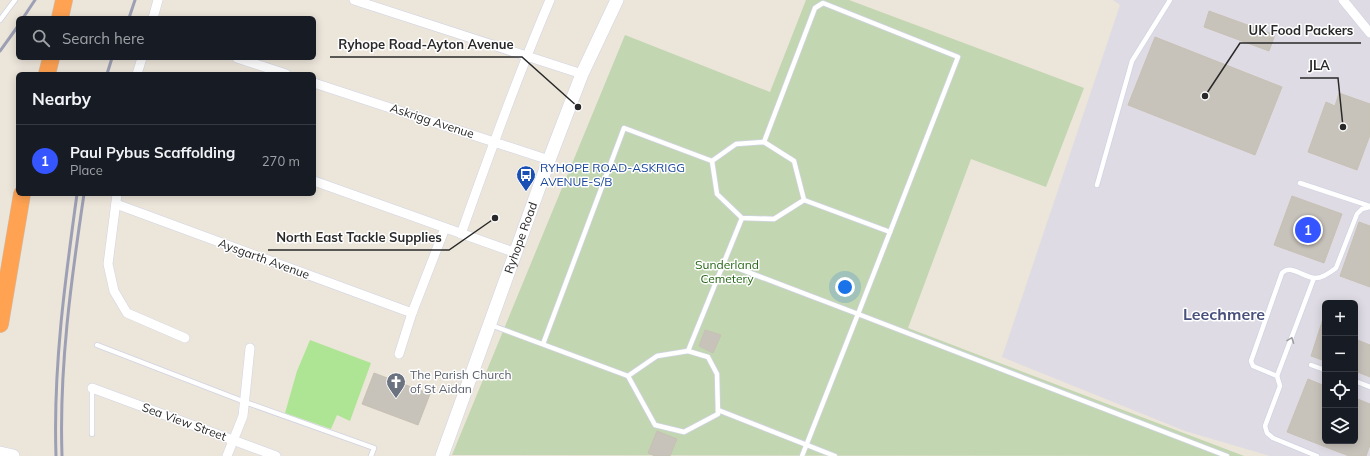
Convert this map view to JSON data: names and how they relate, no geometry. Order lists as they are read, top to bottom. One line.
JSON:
{"streets":{"main road":["Ryhope Road"],"street":["Askrigg Avenue","Aysgarth Avenue","Sea View Street"]},"crossings":[["Askrigg Avenue","Ryhope Road"]],"districts":["Leechmere"],"parks":["Sunderland Cemetery"],"places":{"other":["UK Food Packers","Ryhope Road-Ayton Avenue","JLA","North East Tackle Supplies"],"bus stop":["RYHOPE ROAD-ASKRIGG AVENUE-S/B"],"church":["The Parish Church of St Aidan"]},"page":{"search":"Search here","heading":"Nearby","list":[{"mark":"1","name":"Paul Pybus Scaffolding","note":"Place","value":"270 m"}],"pins":"1","map_buttons":["+","−"]}}
